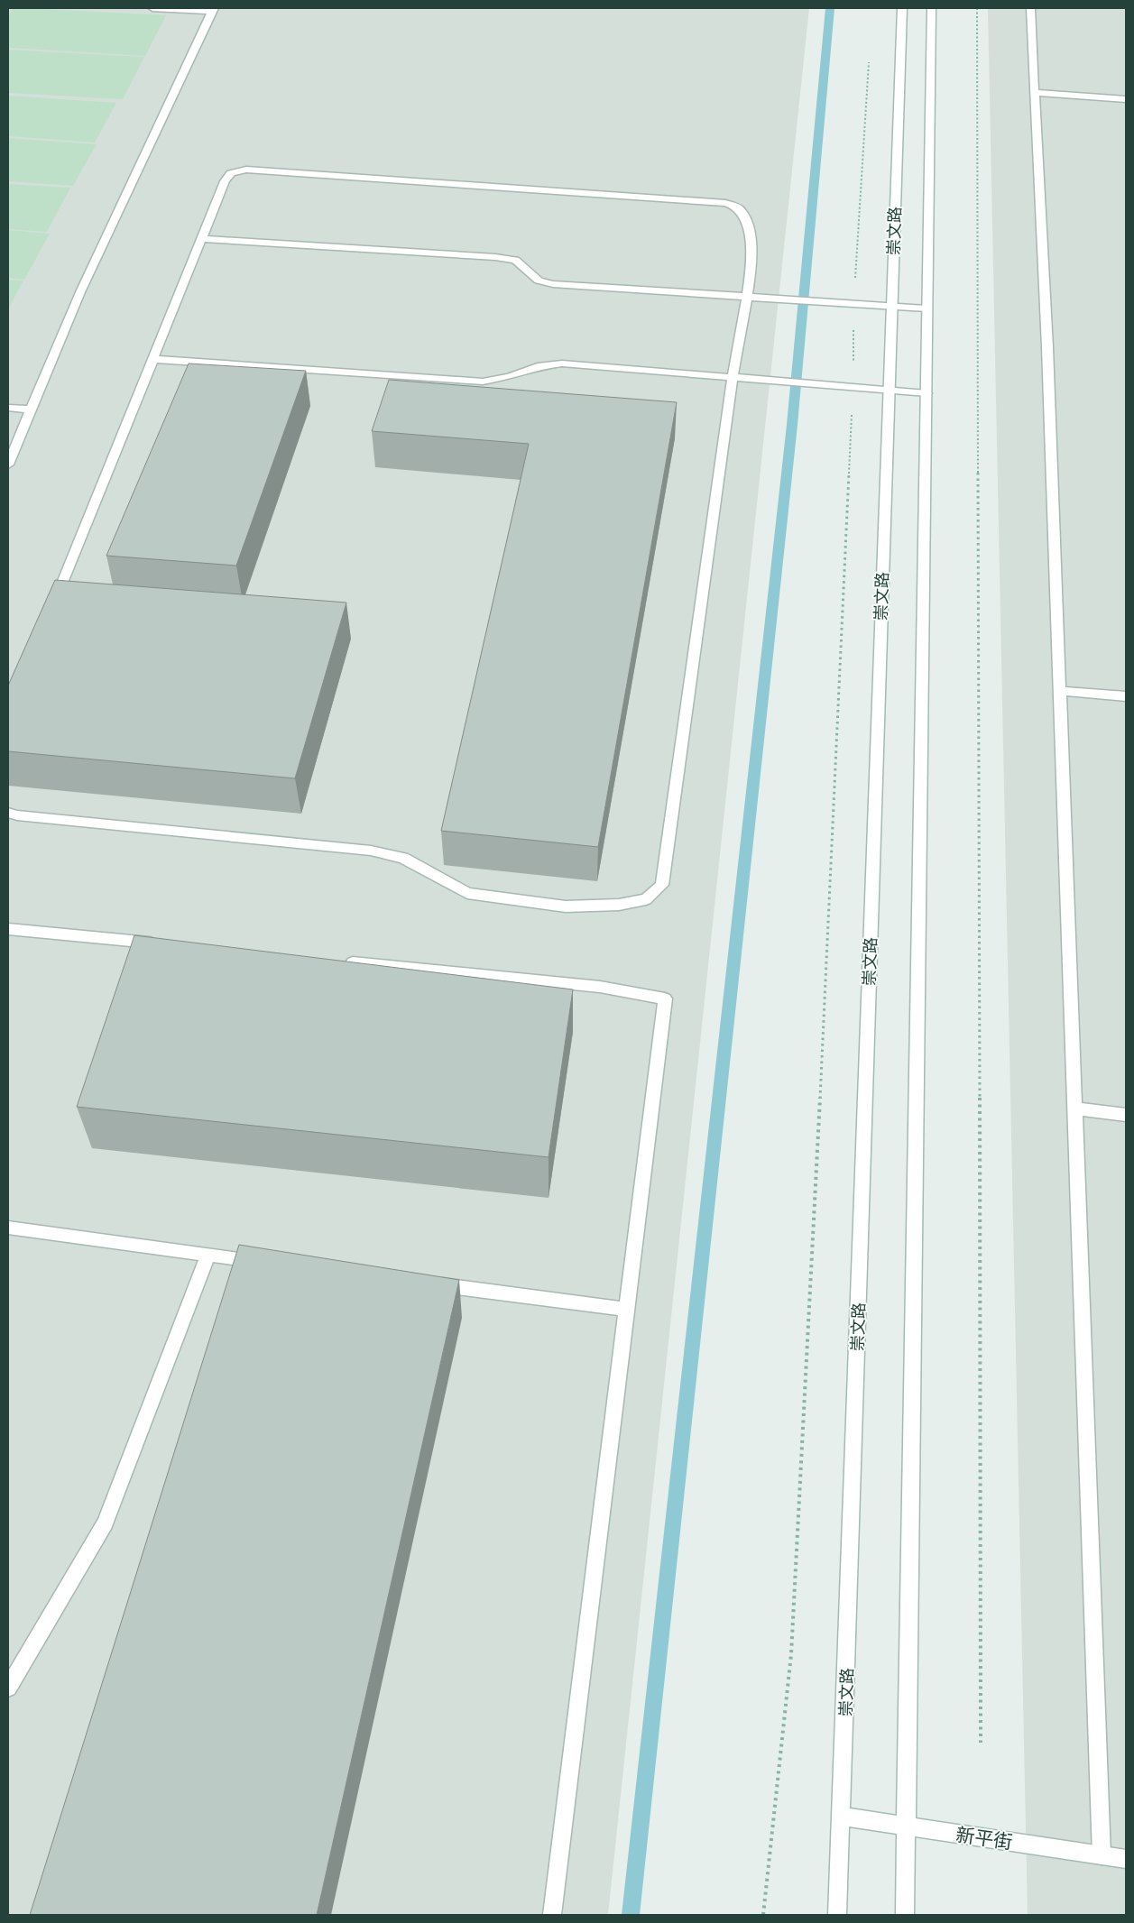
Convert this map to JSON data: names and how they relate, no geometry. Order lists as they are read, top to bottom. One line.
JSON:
{"streets":{"street":["崇文路","新平街"]},"crossings":[["崇文路","新平街"]]}
